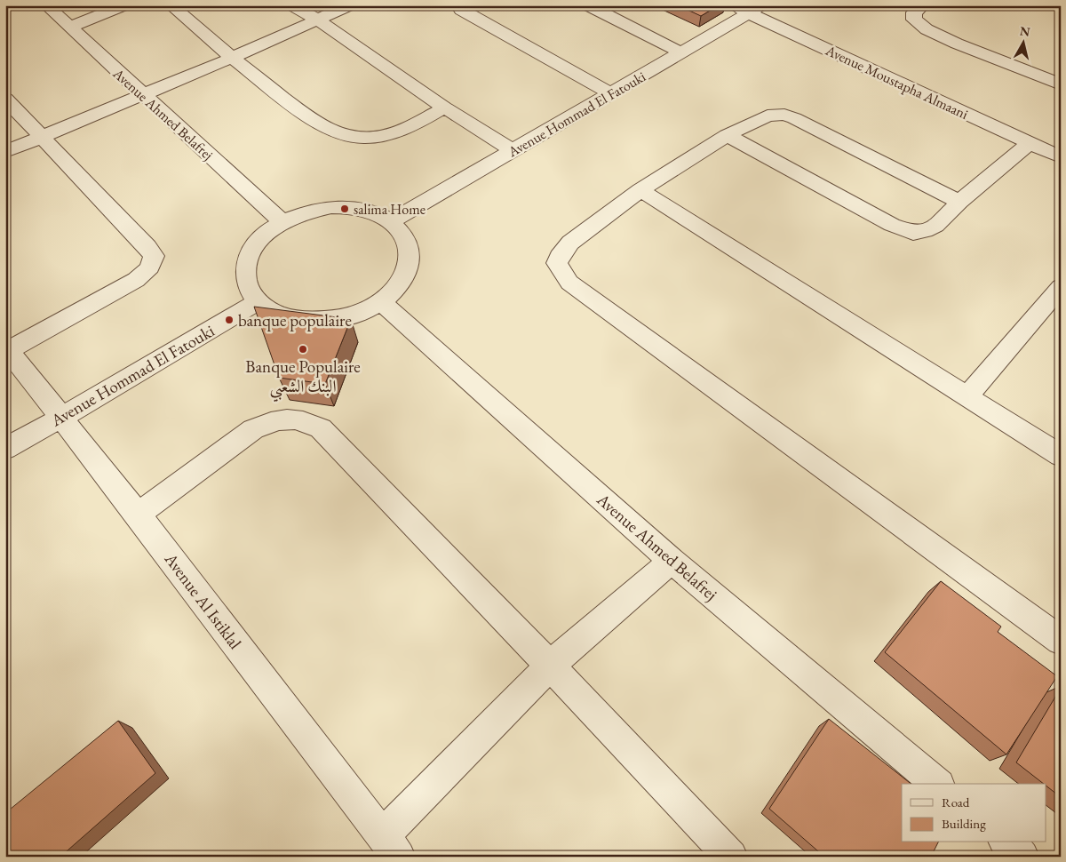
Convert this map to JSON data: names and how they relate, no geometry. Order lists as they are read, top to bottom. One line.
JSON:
{"streets":{"street":["Avenue Moustapha Almaani","Avenue Ahmed Belafrej","Avenue Hommad El Fatouki","Avenue Al Istiklal"]},"crossings":[["Avenue Moustapha Almaani","Avenue Hommad El Fatouki"],["Avenue Ahmed Belafrej","Avenue Hommad El Fatouki"],["Avenue Hommad El Fatouki","Avenue Al Istiklal"]],"places":["salima Home","banque populaire","Banque Populaire البنك الشعبي"],"legend":["Road","Building"],"north":"top"}
